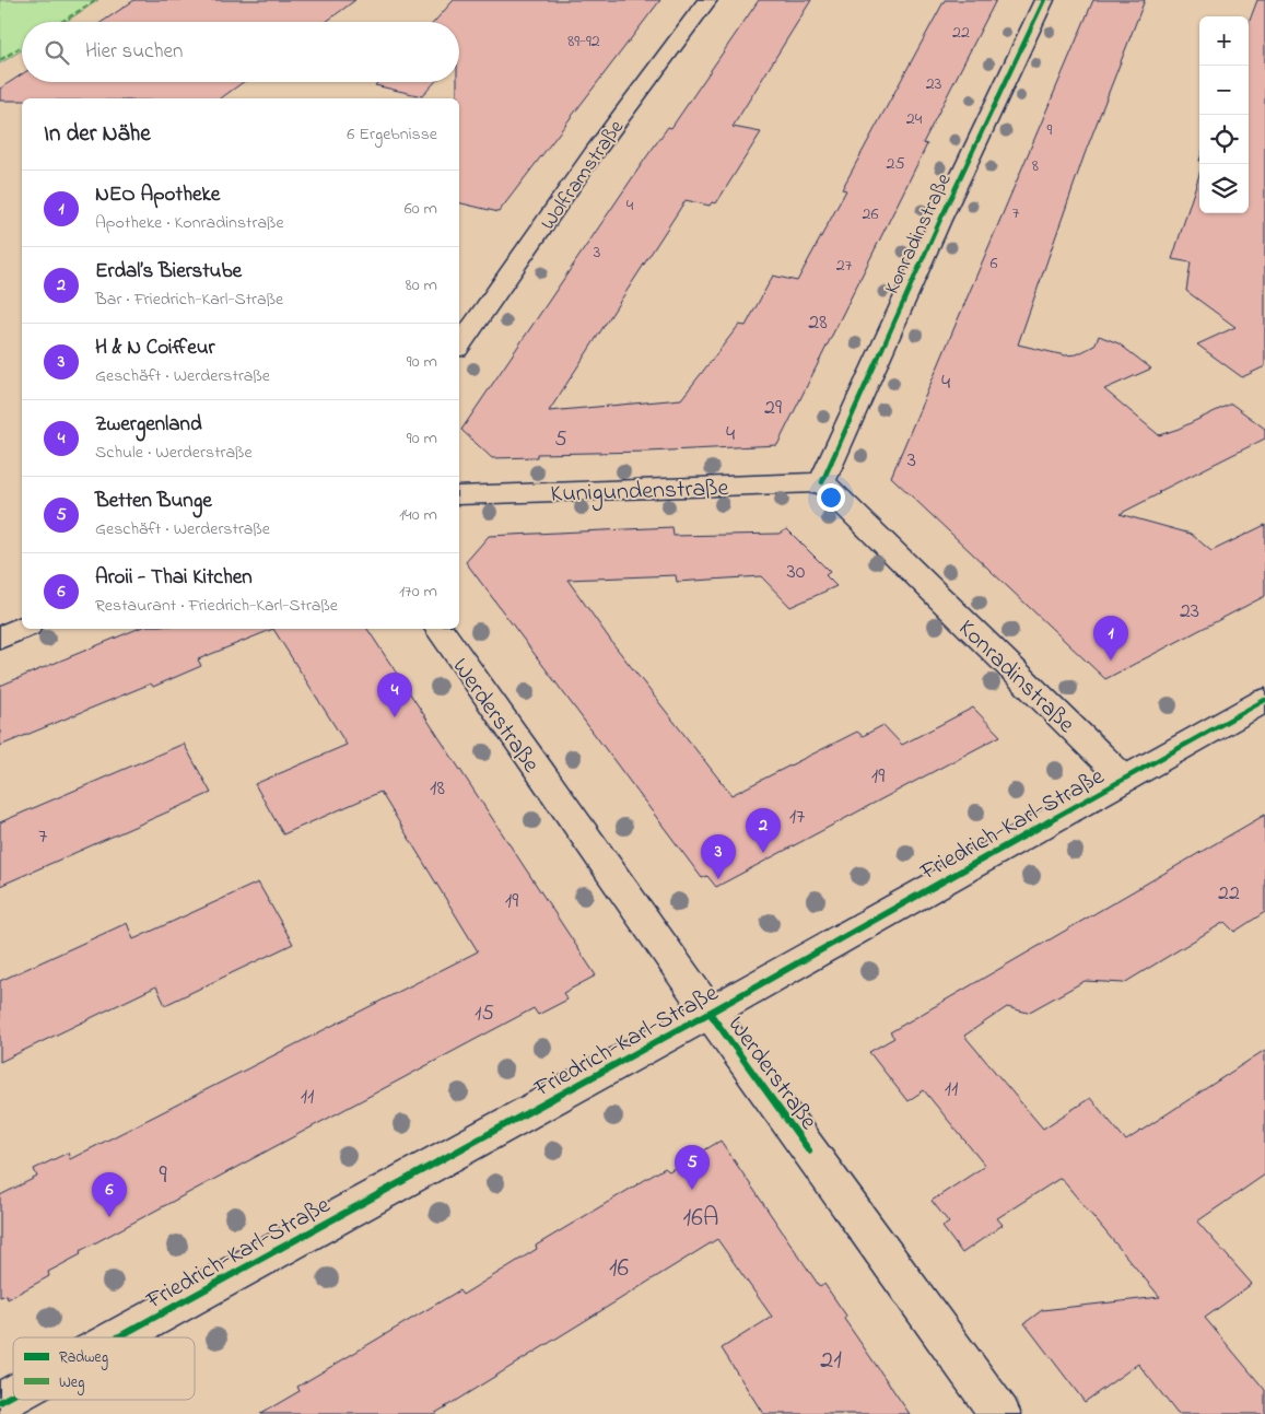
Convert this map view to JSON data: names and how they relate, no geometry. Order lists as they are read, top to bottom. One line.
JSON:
{"streets":{"street":["Wolframstraße","Konradinstraße","Kunigundenstraße","Werderstraße","Friedrich-Karl-Straße"]},"crossings":[["Konradinstraße","Kunigundenstraße"],["Konradinstraße","Friedrich-Karl-Straße"],["Werderstraße","Friedrich-Karl-Straße"]],"house_numbers":["22","89-92","23","24","9","25","8","4","7","26","3","6","27","28","4","29","4","5","3","30","23","19","18","17","7","22","19","15","11","11","9","16A","16","21"],"legend":["Radweg","Weg"],"page":{"map_buttons":["+","−"],"search":"Hier suchen","heading":["In der Nähe","6 Ergebnisse"],"list":[{"mark":"1","name":"NEO Apotheke","note":"Apotheke · Konradinstraße","value":"60 m"},{"mark":"2","name":"Erdal’s Bierstube","note":"Bar · Friedrich-Karl-Straße","value":"80 m"},{"mark":"3","name":"H & N Coiffeur","note":"Geschäft · Werderstraße","value":"90 m"},{"mark":"4","name":"Zwergenland","note":"Schule · Werderstraße","value":"90 m"},{"mark":"5","name":"Betten Bunge","note":"Geschäft · Werderstraße","value":"140 m"},{"mark":"6","name":"Aroii - Thai Kitchen","note":"Restaurant · Friedrich-Karl-Straße","value":"170 m"}],"pins":["1","4","2","3","5","6"]}}
